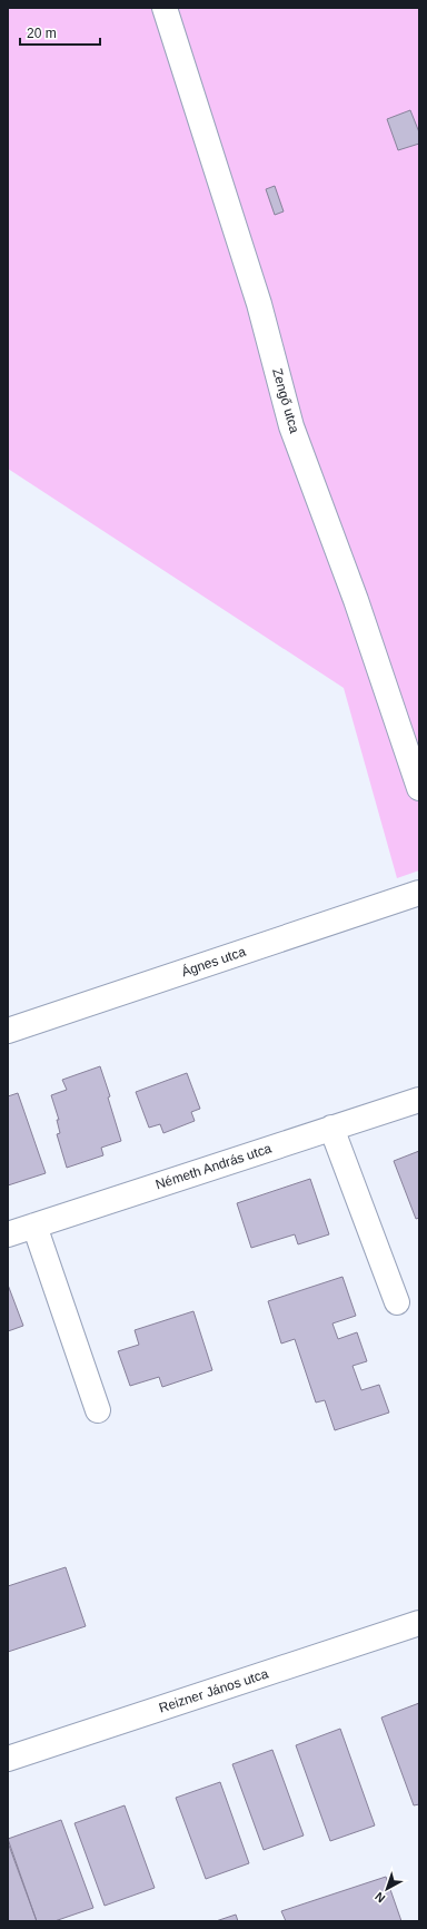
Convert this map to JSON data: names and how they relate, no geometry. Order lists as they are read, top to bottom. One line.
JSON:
{"streets":{"street":["Zengő utca","Ágnes utca","Németh András utca","Reizner János utca"]},"scale_bar":"20 m","north":"bottom left"}
